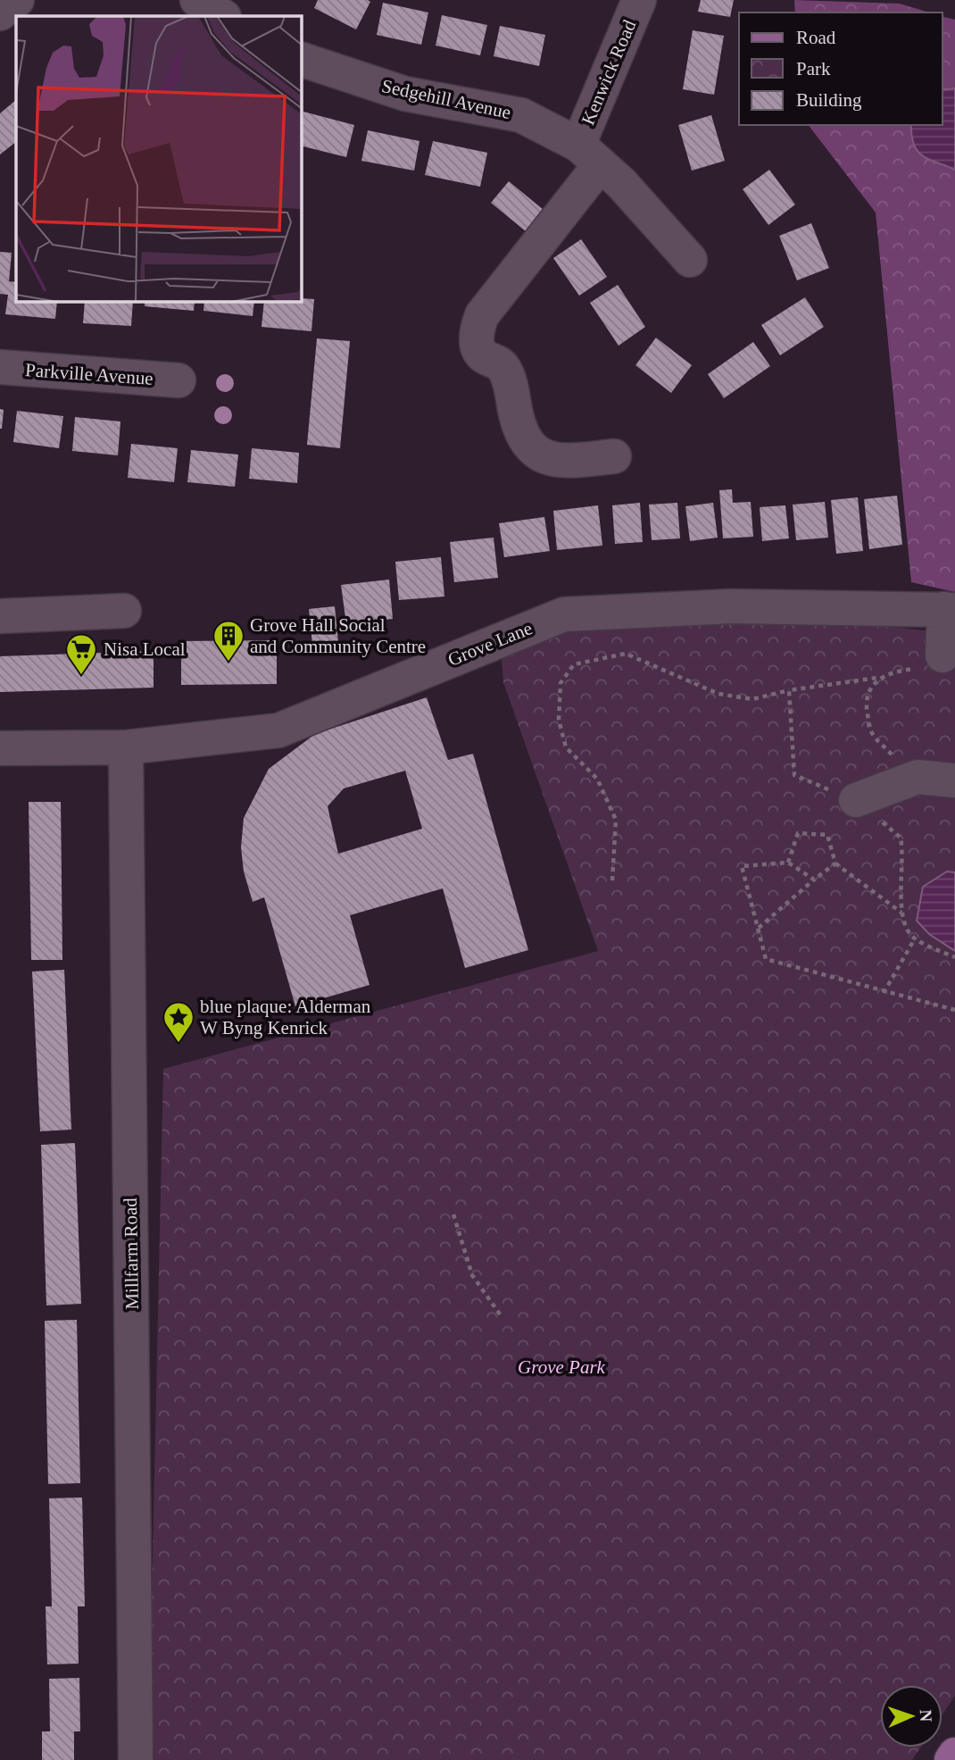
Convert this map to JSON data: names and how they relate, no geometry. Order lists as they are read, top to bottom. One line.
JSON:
{"streets":{"street":["Kenwick Road","Sedgehill Avenue","Parkville Avenue","Grove Lane","Millfarm Road"]},"crossings":[["Kenwick Road","Sedgehill Avenue"],["Grove Lane","Millfarm Road"]],"parks":["Grove Park"],"places":{"building":["Grove Hall Social and Community Centre"],"supermarket":["Nisa Local"],"place":["blue plaque: Alderman W Byng Kenrick"]},"legend":["Road","Park","Building"],"north":"right"}
